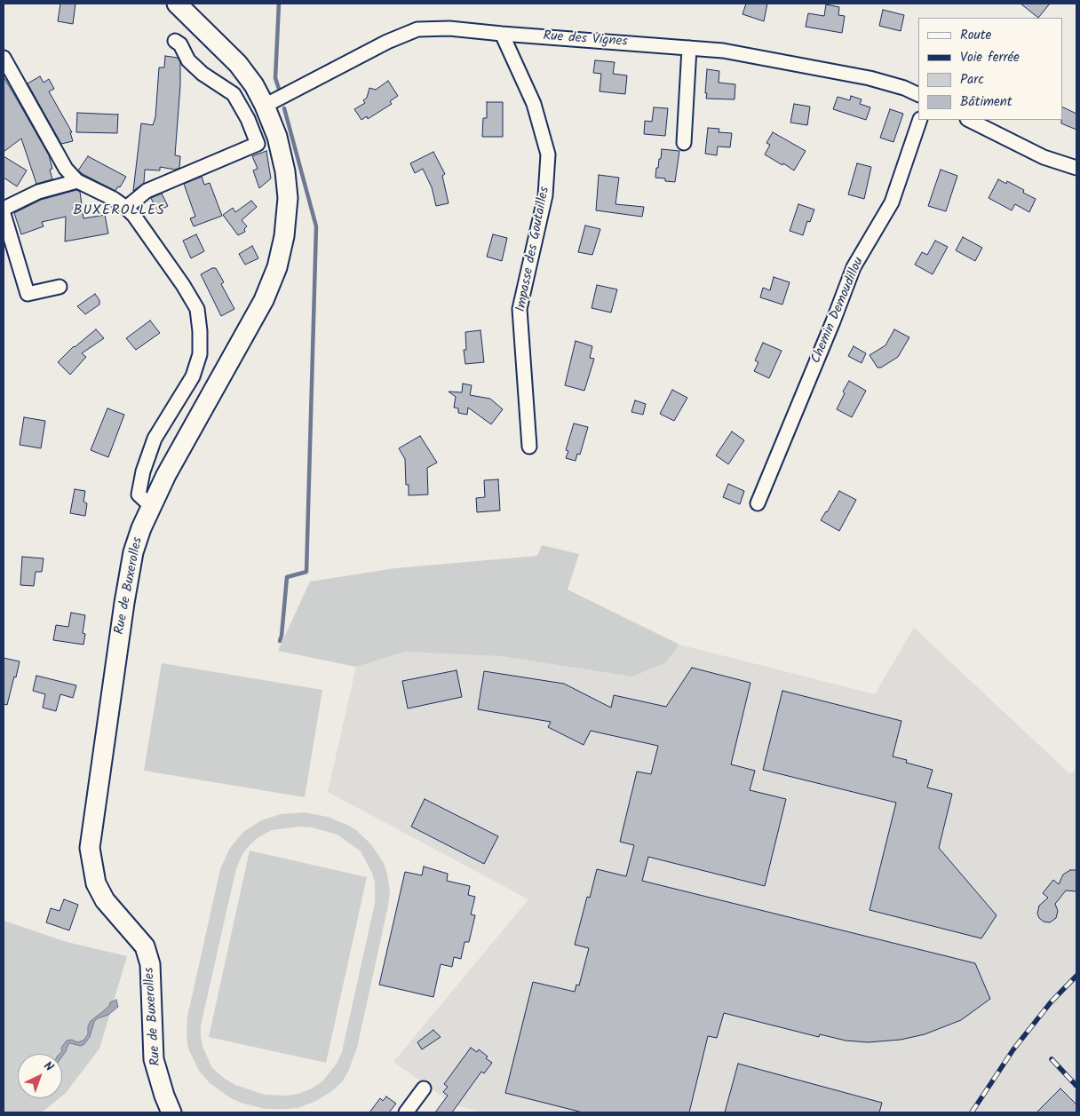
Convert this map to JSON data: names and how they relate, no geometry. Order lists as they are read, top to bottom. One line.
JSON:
{"streets":{"street":["Rue des Vignes","Impasse des Goutailles","Chemin Demoudillou","Rue de Buxerolles"]},"crossings":[["Rue des Vignes","Impasse des Goutailles"],["Rue des Vignes","Rue de Buxerolles"]],"districts":["BUXEROLLES"],"legend":["Route","Voie ferrée","Parc","Bâtiment"],"north":"top right"}
